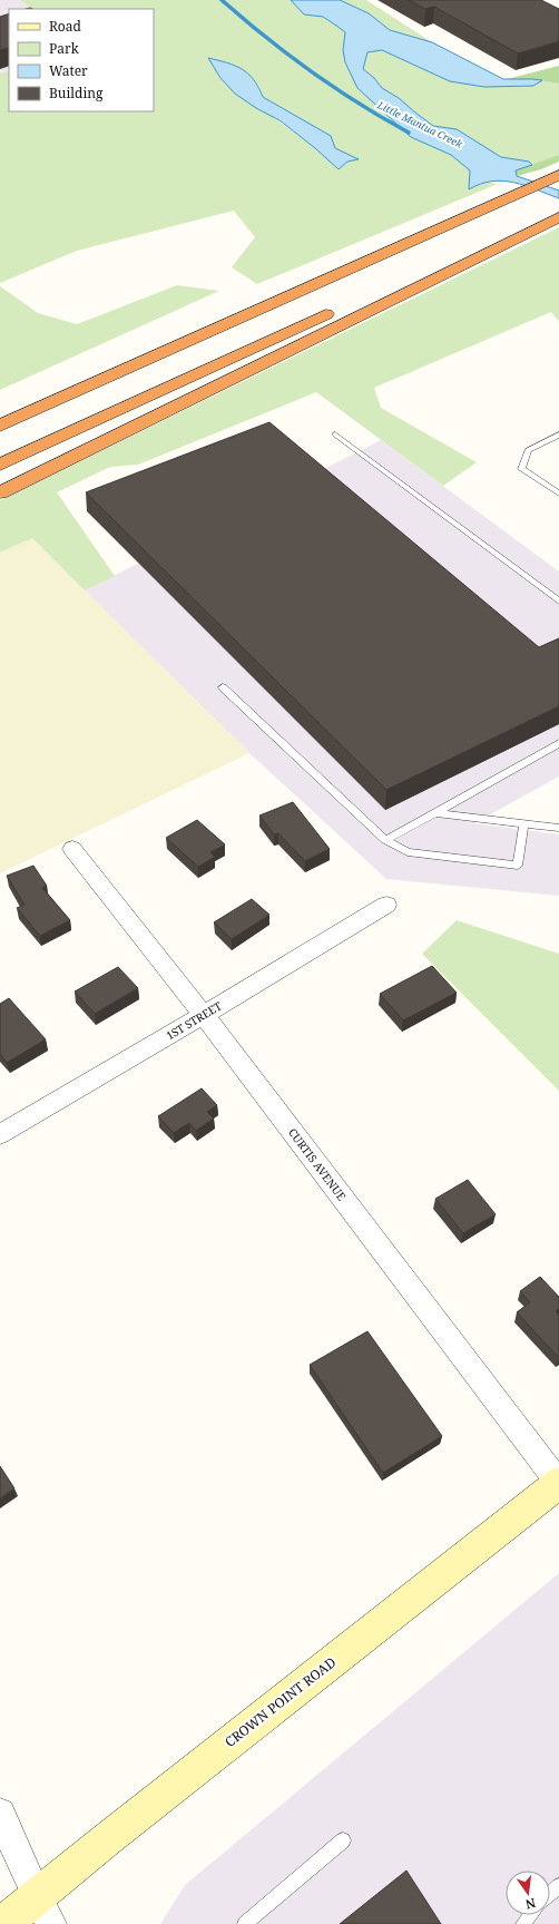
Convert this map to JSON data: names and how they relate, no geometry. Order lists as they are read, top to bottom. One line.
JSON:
{"streets":{"main road":["CROWN POINT ROAD"],"street":["1ST STREET","CURTIS AVENUE"]},"crossings":[["1ST STREET","CURTIS AVENUE"],["CURTIS AVENUE","CROWN POINT ROAD"]],"water":["Little Mantua Creek"],"legend":["Road","Park","Water","Building"],"north":"bottom"}
